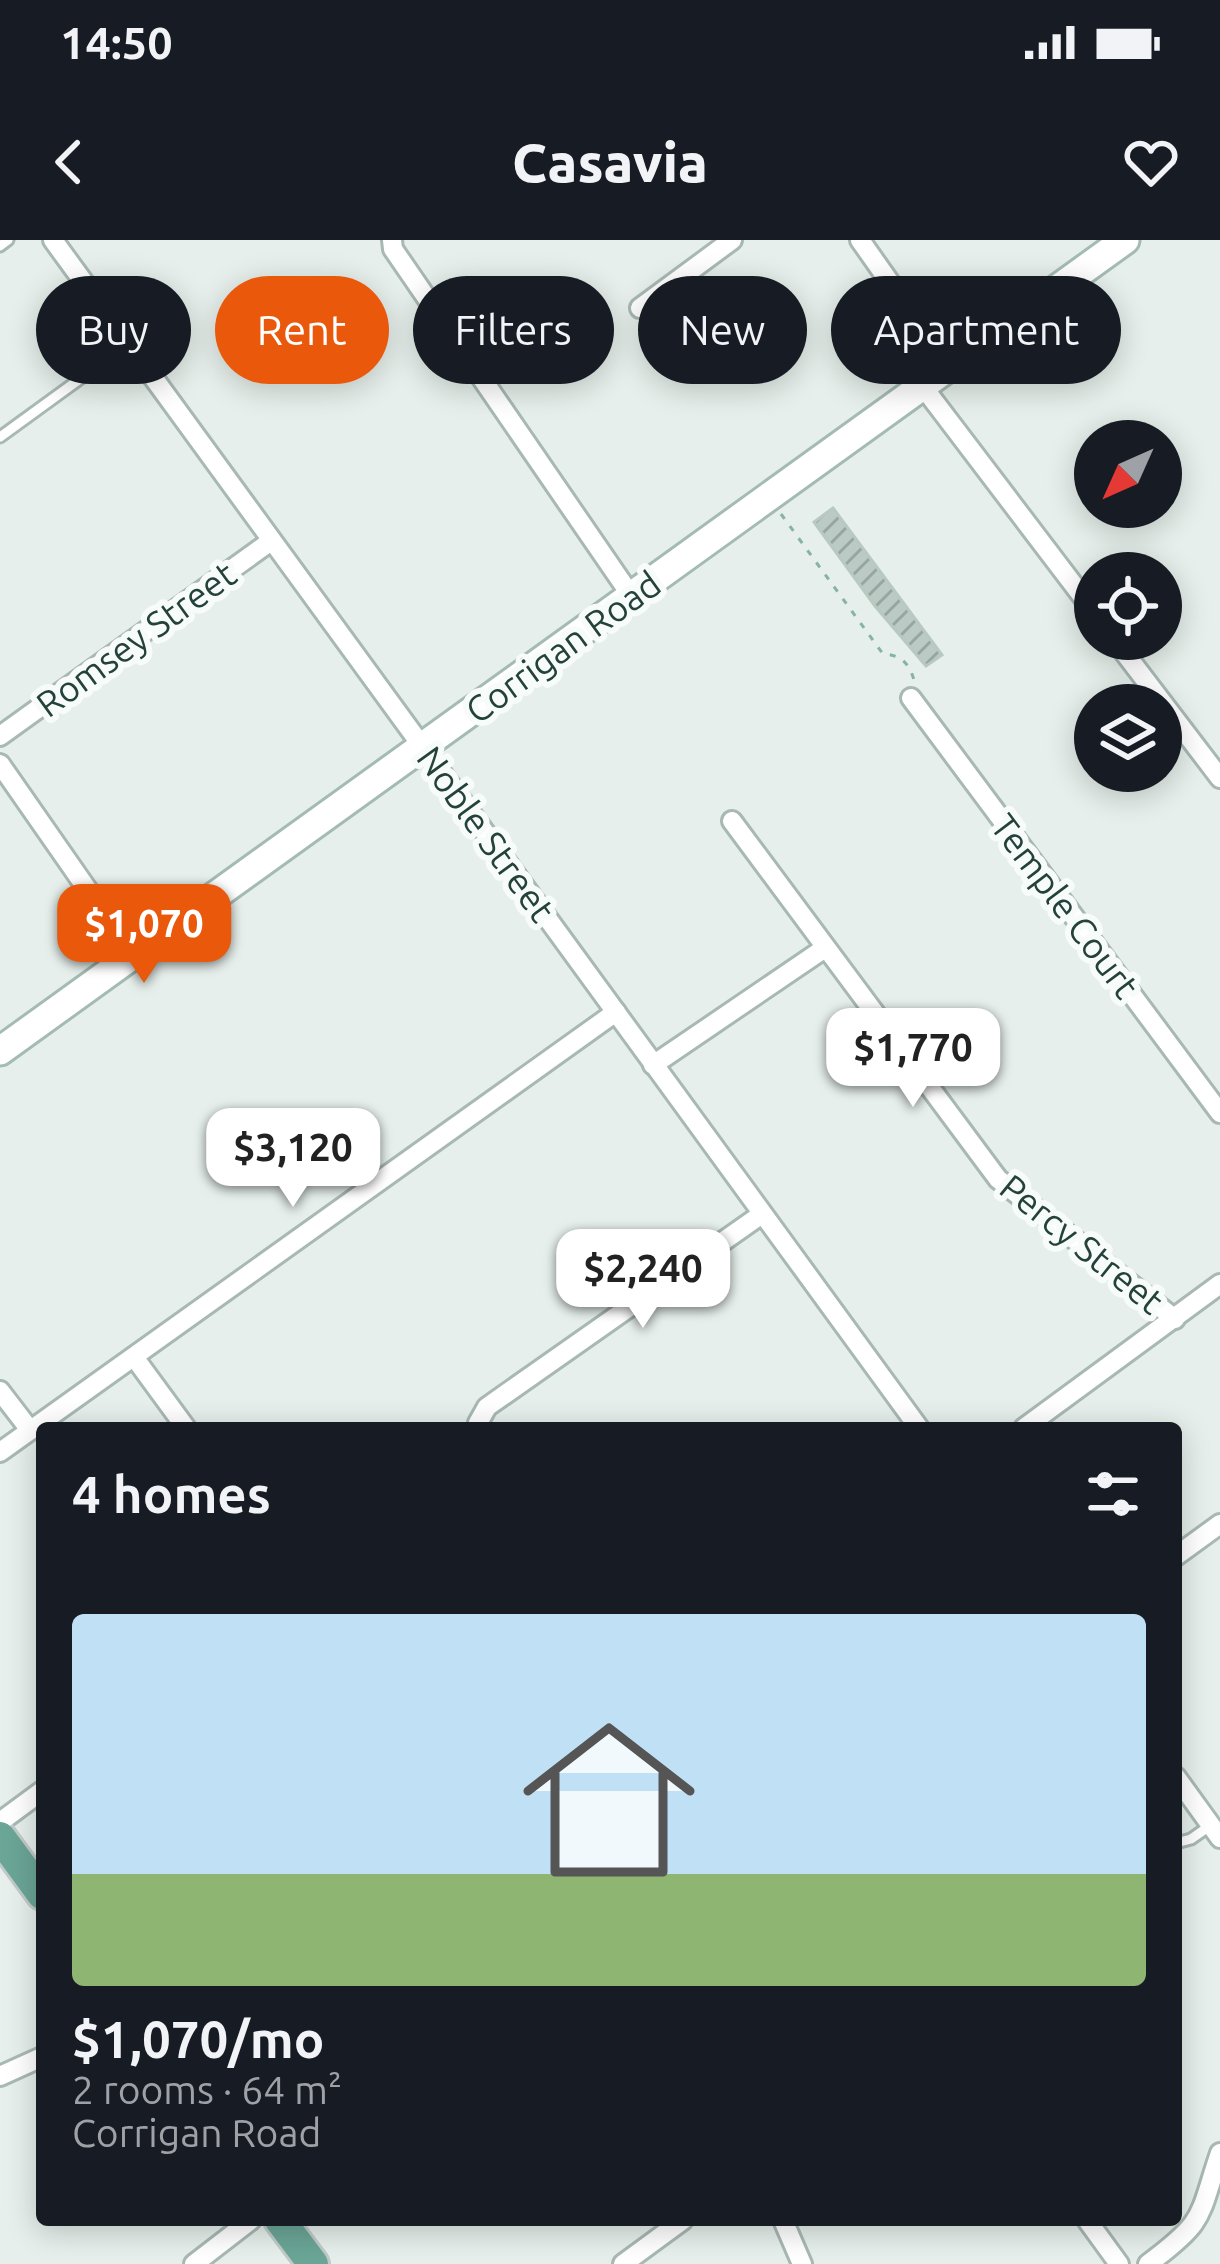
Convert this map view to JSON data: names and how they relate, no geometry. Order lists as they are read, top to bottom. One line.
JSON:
{"streets":{"main road":["Corrigan Road"],"street":["Romsey Street","Noble Street","Temple Court","Percy Street"]},"crossings":[["Romsey Street","Noble Street"],["Corrigan Road","Noble Street"]],"north":"bottom left","page":{"status":"14:50","header":"Casavia","chip":["Buy","Rent","Filters","New","Apartment"],"price":["$1,070","$1,770","$3,120","$2,240"],"heading":"4 homes","list":[{"name":"$1,070/mo","note":"2 rooms · 64 m² · Corrigan Road"}]}}
